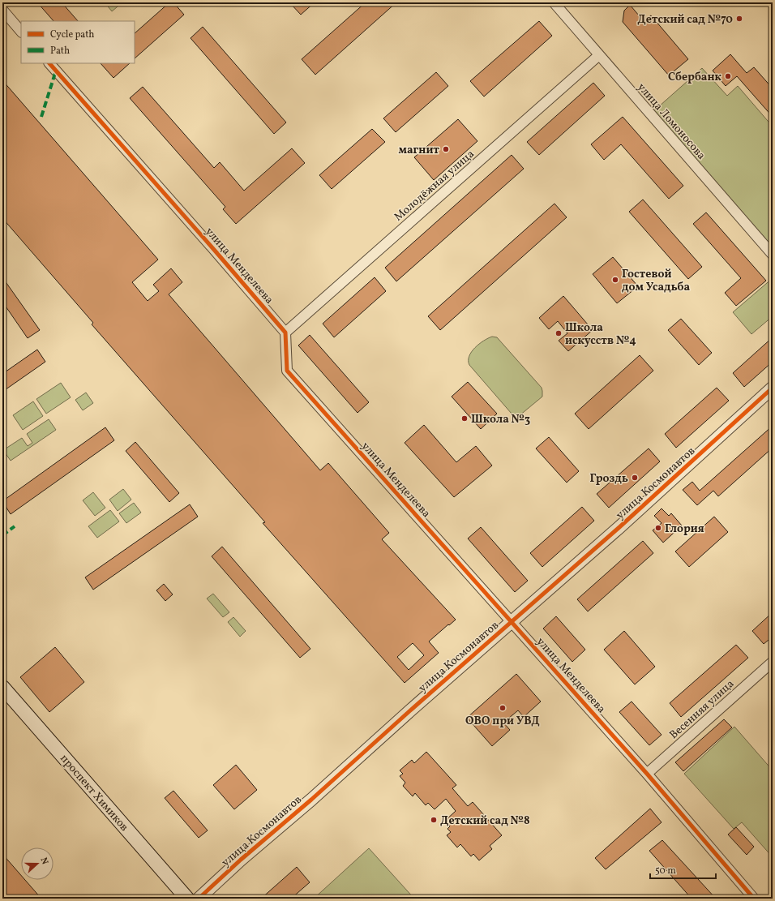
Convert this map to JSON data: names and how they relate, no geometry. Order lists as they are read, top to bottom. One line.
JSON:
{"streets":{"main road":["проспект Химиков"],"street":["улица Ломоносова","Молодёжная улица","улица Менделеева","улица Космонавтов","Весенняя улица"]},"crossings":[["улица Ломоносова","Молодёжная улица"],["Молодёжная улица","улица Менделеева"],["улица Менделеева","улица Космонавтов"],["улица Менделеева","Весенняя улица"]],"places":["Детский сад №70","Сбербанк","магнит","Гостевой дом Усадьба","Школа искусств №4","Школа №3","Гроздь","Глория","ОВО при УВД","Детский сад №8"],"legend":["Cycle path","Path"],"scale_bar":"50 m","north":"right"}
